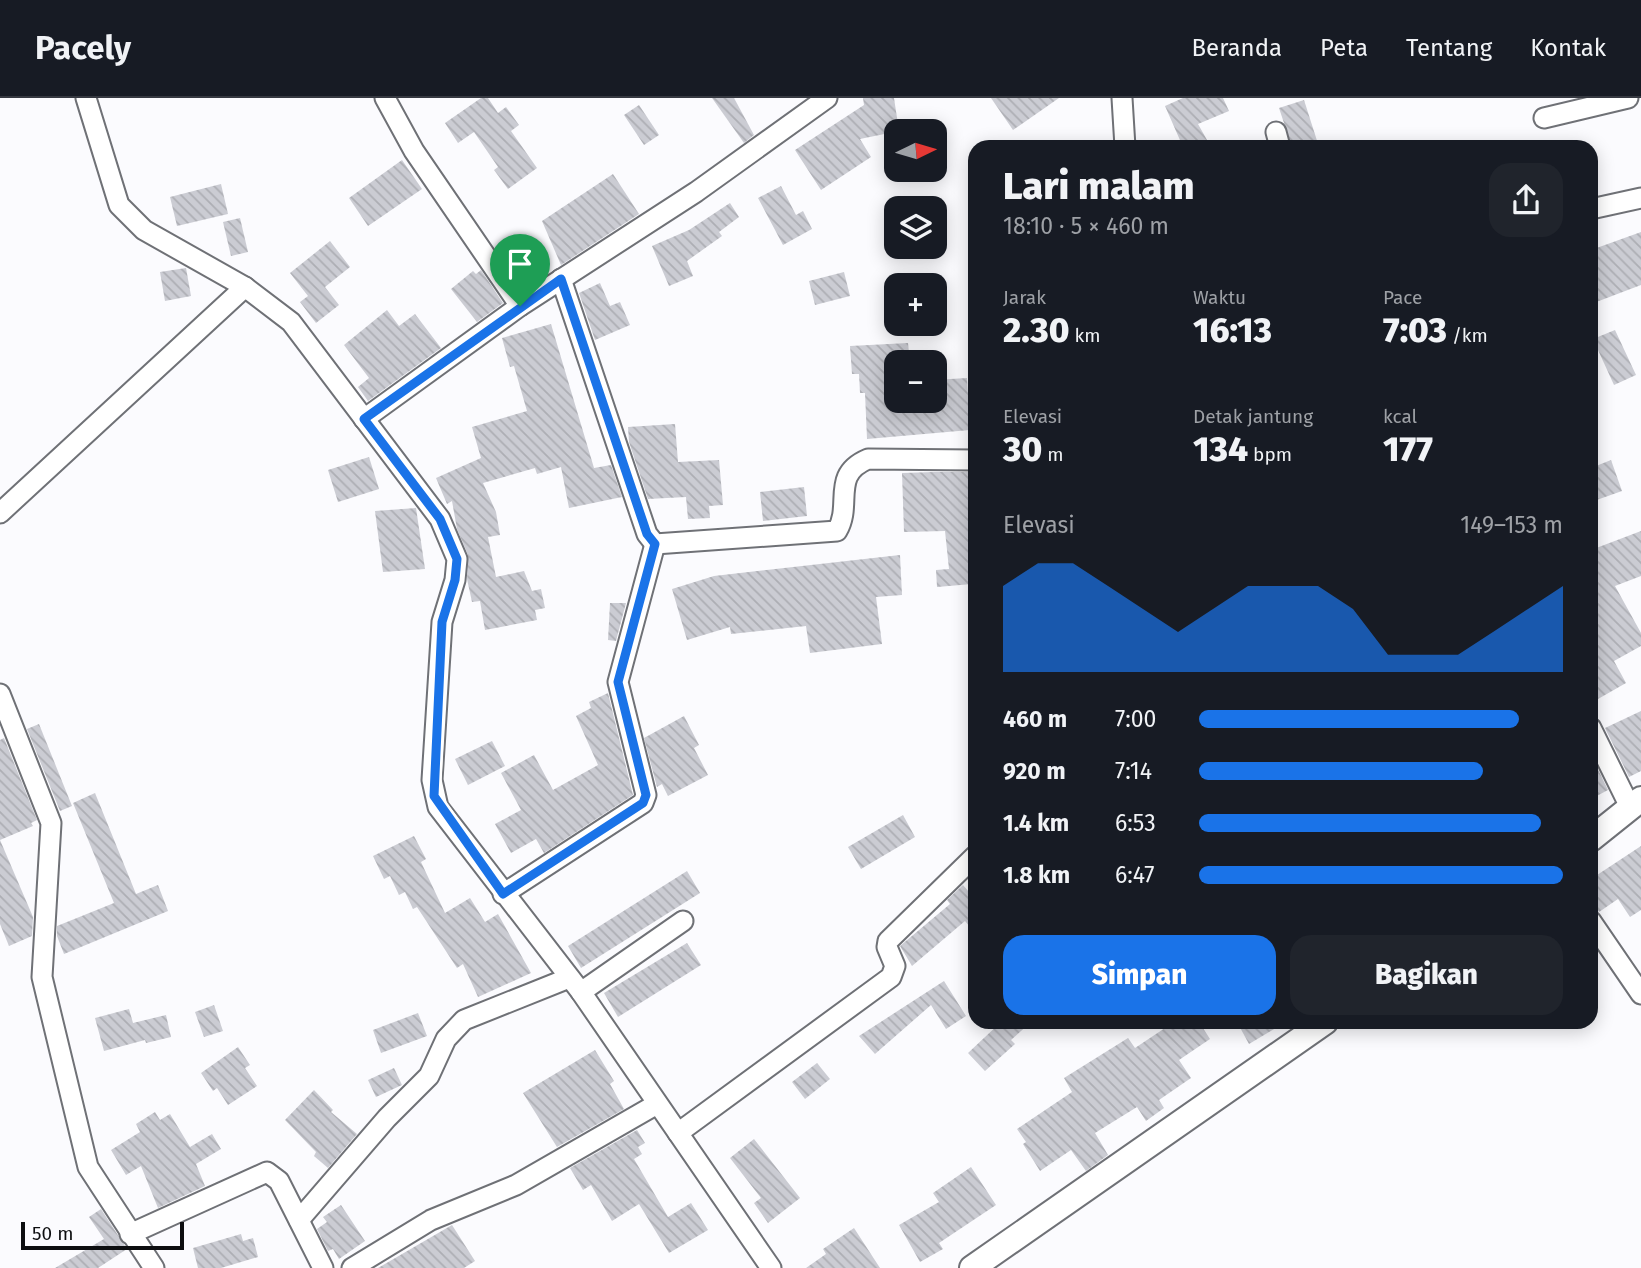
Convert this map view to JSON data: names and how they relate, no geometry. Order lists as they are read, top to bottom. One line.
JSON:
{"scale_bar":"50 m","north":"right","page":{"header":"Pacely","nav":["Beranda","Peta","Tentang","Kontak"],"map_buttons":["+","−"],"heading":["Lari malam","18:10 · 5 × 460 m"],"stats":[["Jarak","2.30 km"],["Waktu","16:13"],["Pace","7:03 /km"],["Elevasi","30 m"],["Detak jantung","134 bpm"],["kcal","177"]],"chart":["Elevasi","149–153 m"],"list":[{"name":"460 m","note":"7:00"},{"name":"920 m","note":"7:14"},{"name":"1.4 km","note":"6:53"},{"name":"1.8 km","note":"6:47"}],"buttons":["Simpan","Bagikan"],"scale":"50 m"}}
